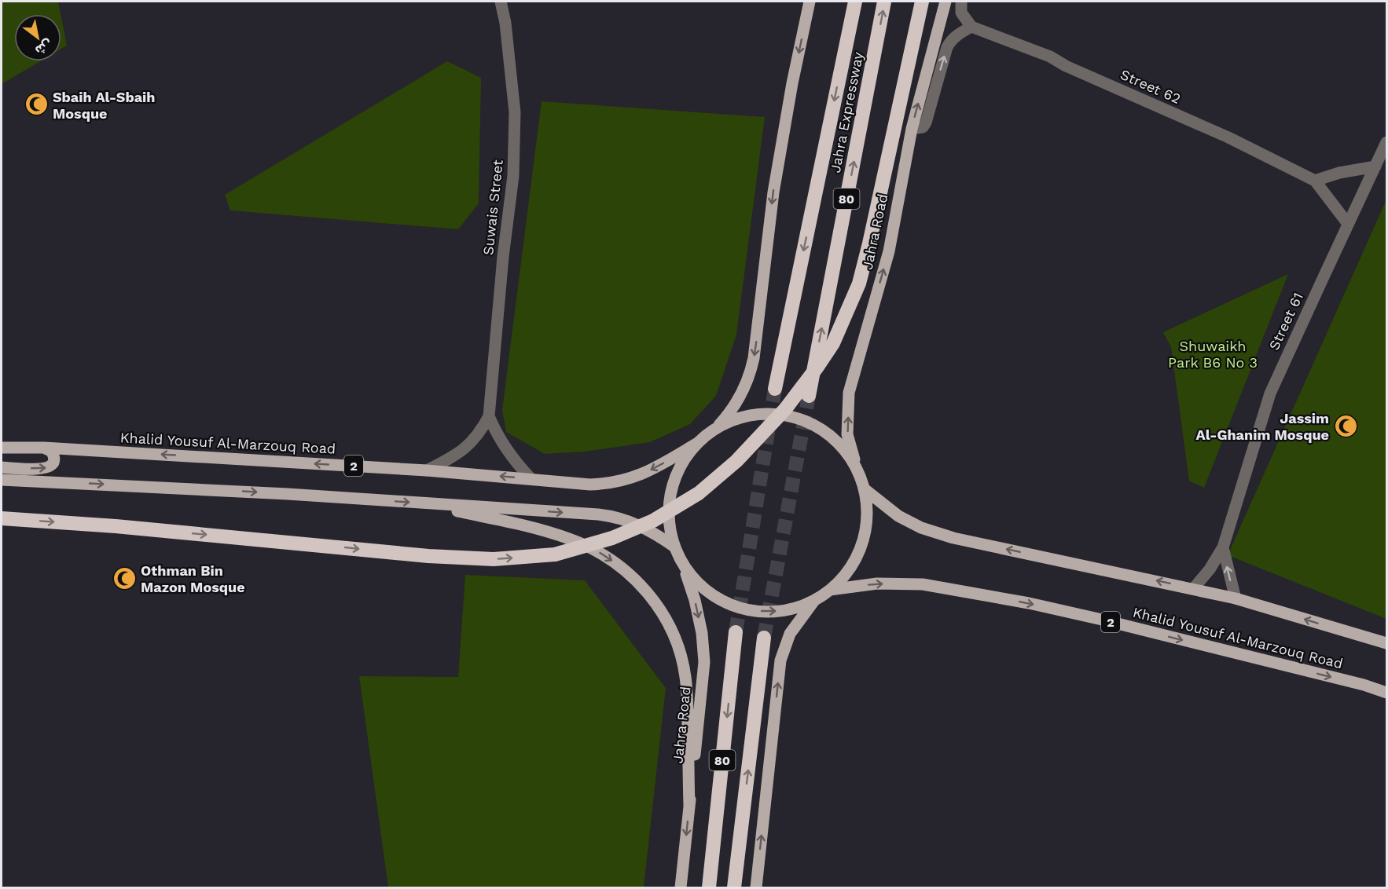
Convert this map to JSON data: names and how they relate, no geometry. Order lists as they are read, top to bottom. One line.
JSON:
{"streets":{"highway":["Jahra Expressway","80"],"main road":["Jahra Road","Khalid Yousuf Al-Marzouq Road","2"],"street":["Street 62","Suwais Street","Street 61"]},"crossings":[["Street 62","Street 61"],["Suwais Street","Khalid Yousuf Al-Marzouq Road"]],"parks":["Shuwaikh Park B6 No 3"],"places":{"mosque":["Sbaih Al-Sbaih Mosque","Jassim Al-Ghanim Mosque","Othman Bin Mazon Mosque"]},"north":"bottom right"}
